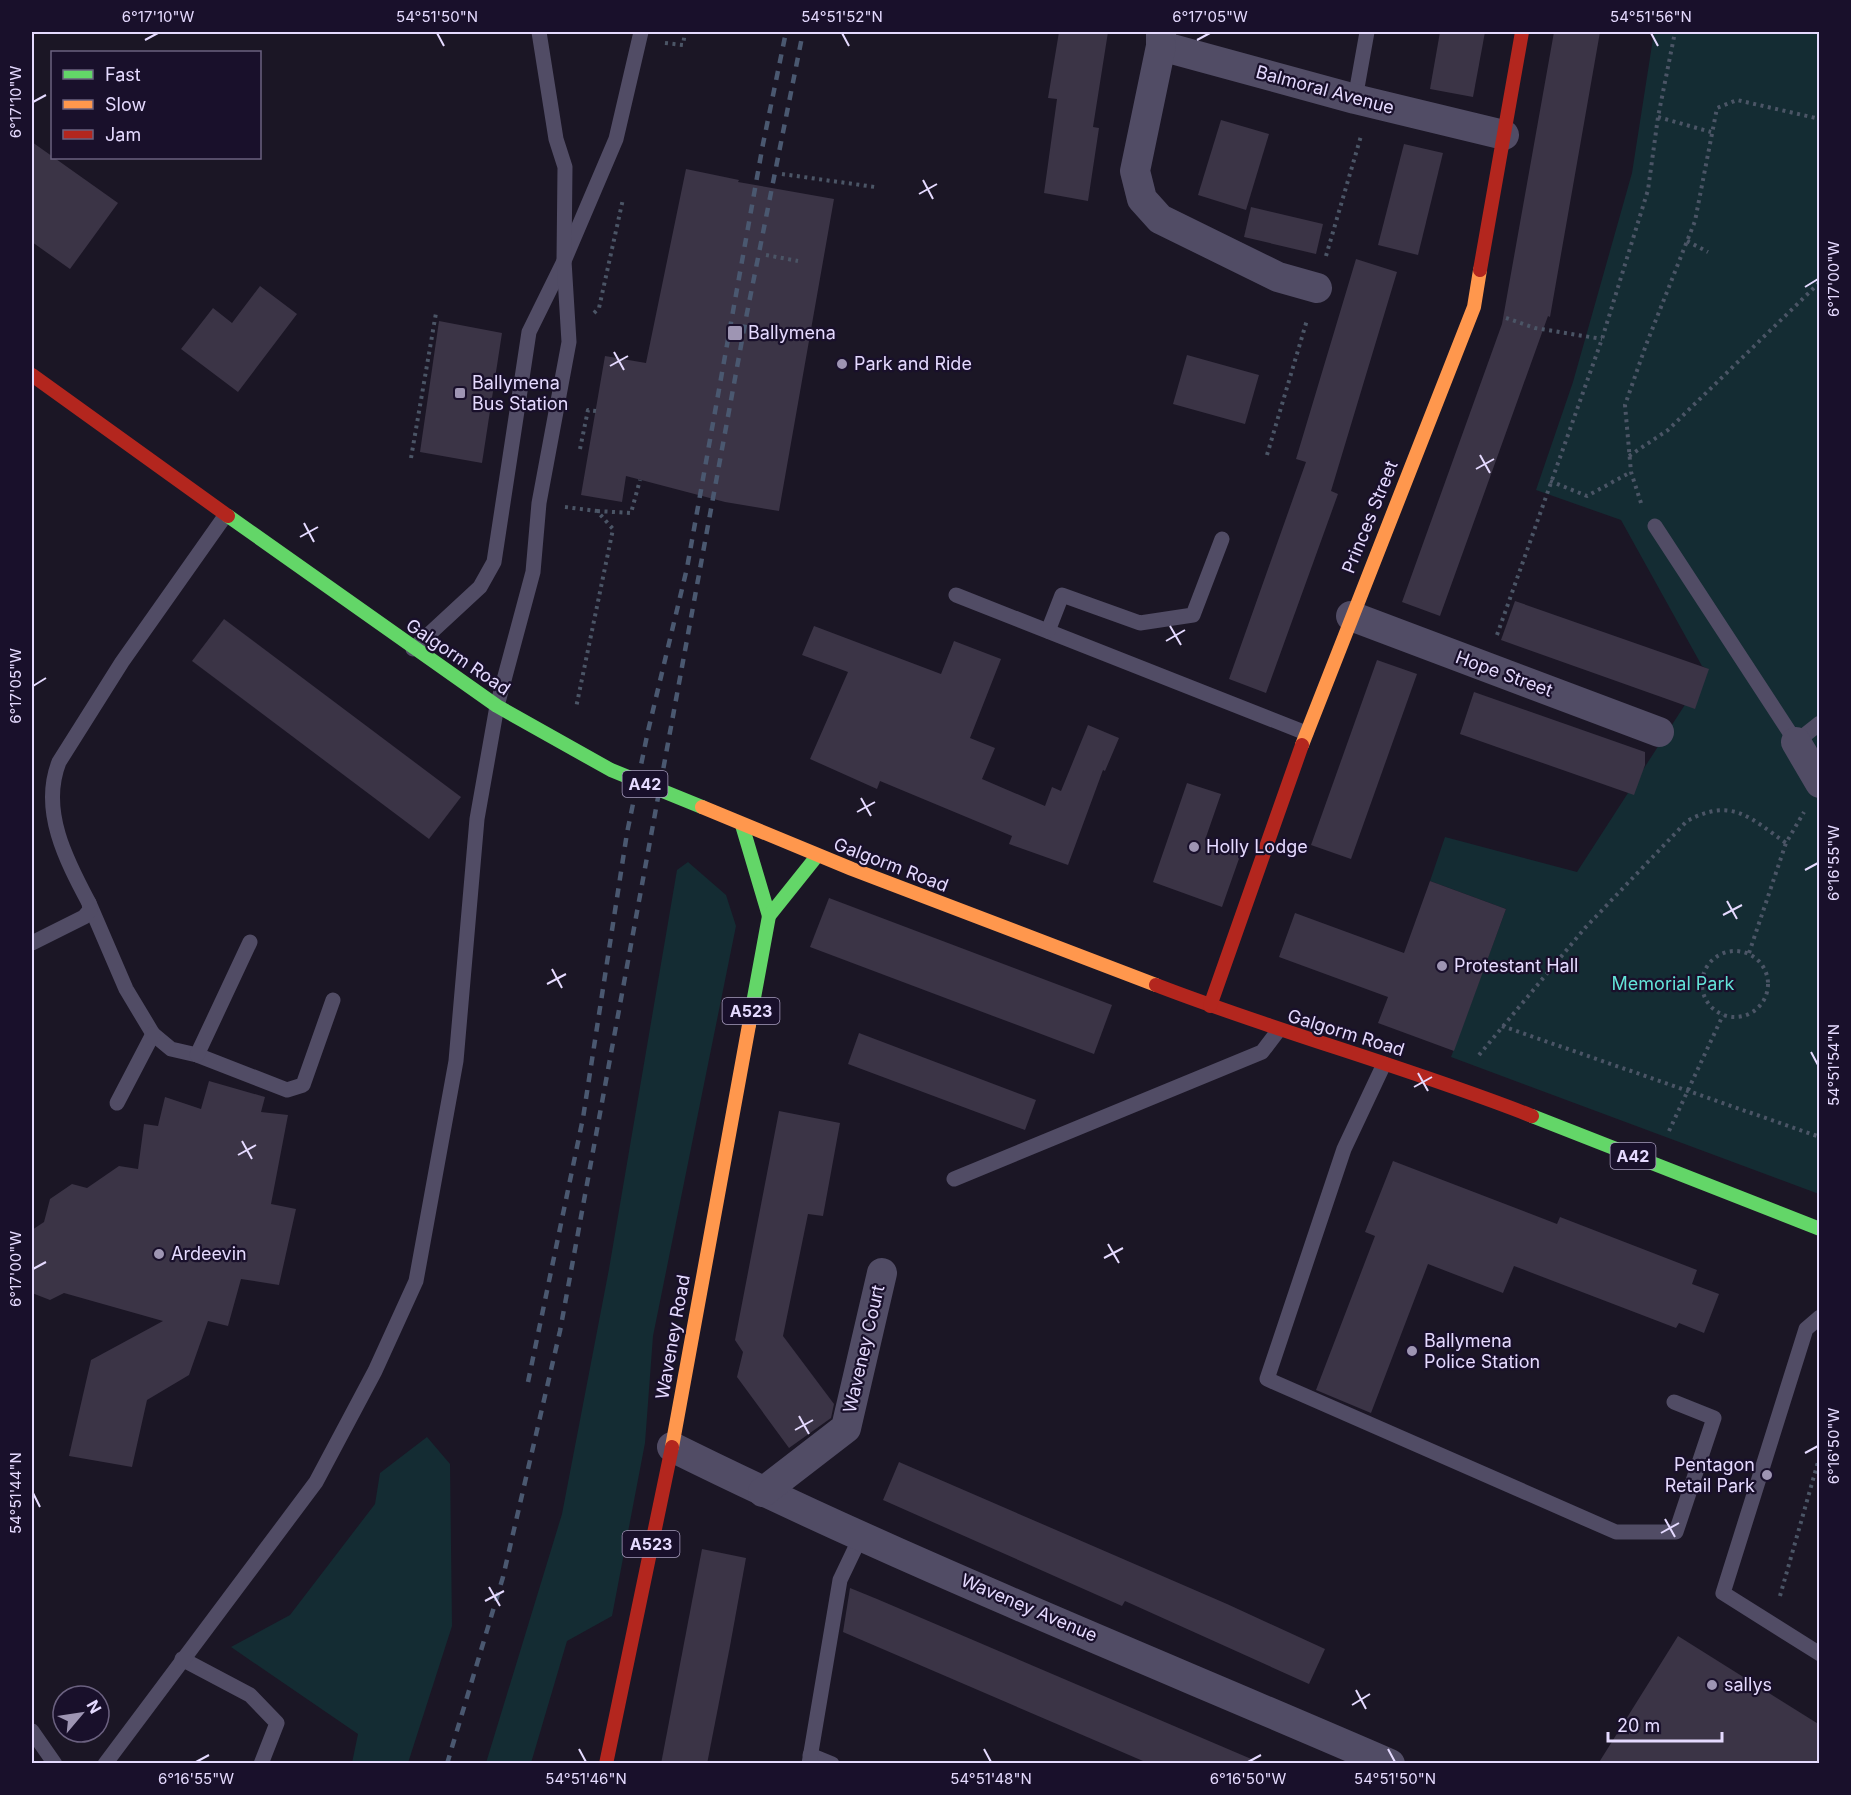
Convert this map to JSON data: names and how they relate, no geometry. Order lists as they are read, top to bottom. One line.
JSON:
{"streets":{"main road":["Princes Street","Galgorm Road","A42","A523","Waveney Road"],"street":["Balmoral Avenue","Hope Street","Waveney Court","Waveney Avenue"]},"crossings":[["Balmoral Avenue","Princes Street"],["Princes Street","Galgorm Road"],["Princes Street","Hope Street"],["Galgorm Road","Waveney Road"],["Waveney Road","Waveney Avenue"],["Waveney Court","Waveney Avenue"]],"parks":["Memorial Park"],"places":{"transit":["Ballymena","Ballymena Bus Station"],"other":["Park and Ride","Holly Lodge","Protestant Hall","Ardeevin","Ballymena Police Station","Pentagon Retail Park","sallys"]},"legend":["Fast","Slow","Jam"],"scale_bar":"20 m","north":"top right","coordinates":["6°17'10\"W","54°51'50\"N","54°51'52\"N","6°17'05\"W","54°51'56\"N","6°17'00\"W","6°16'55\"W","54°51'54\"N","6°16'50\"W","54°51'44\"N","54°51'46\"N","54°51'48\"N"]}
